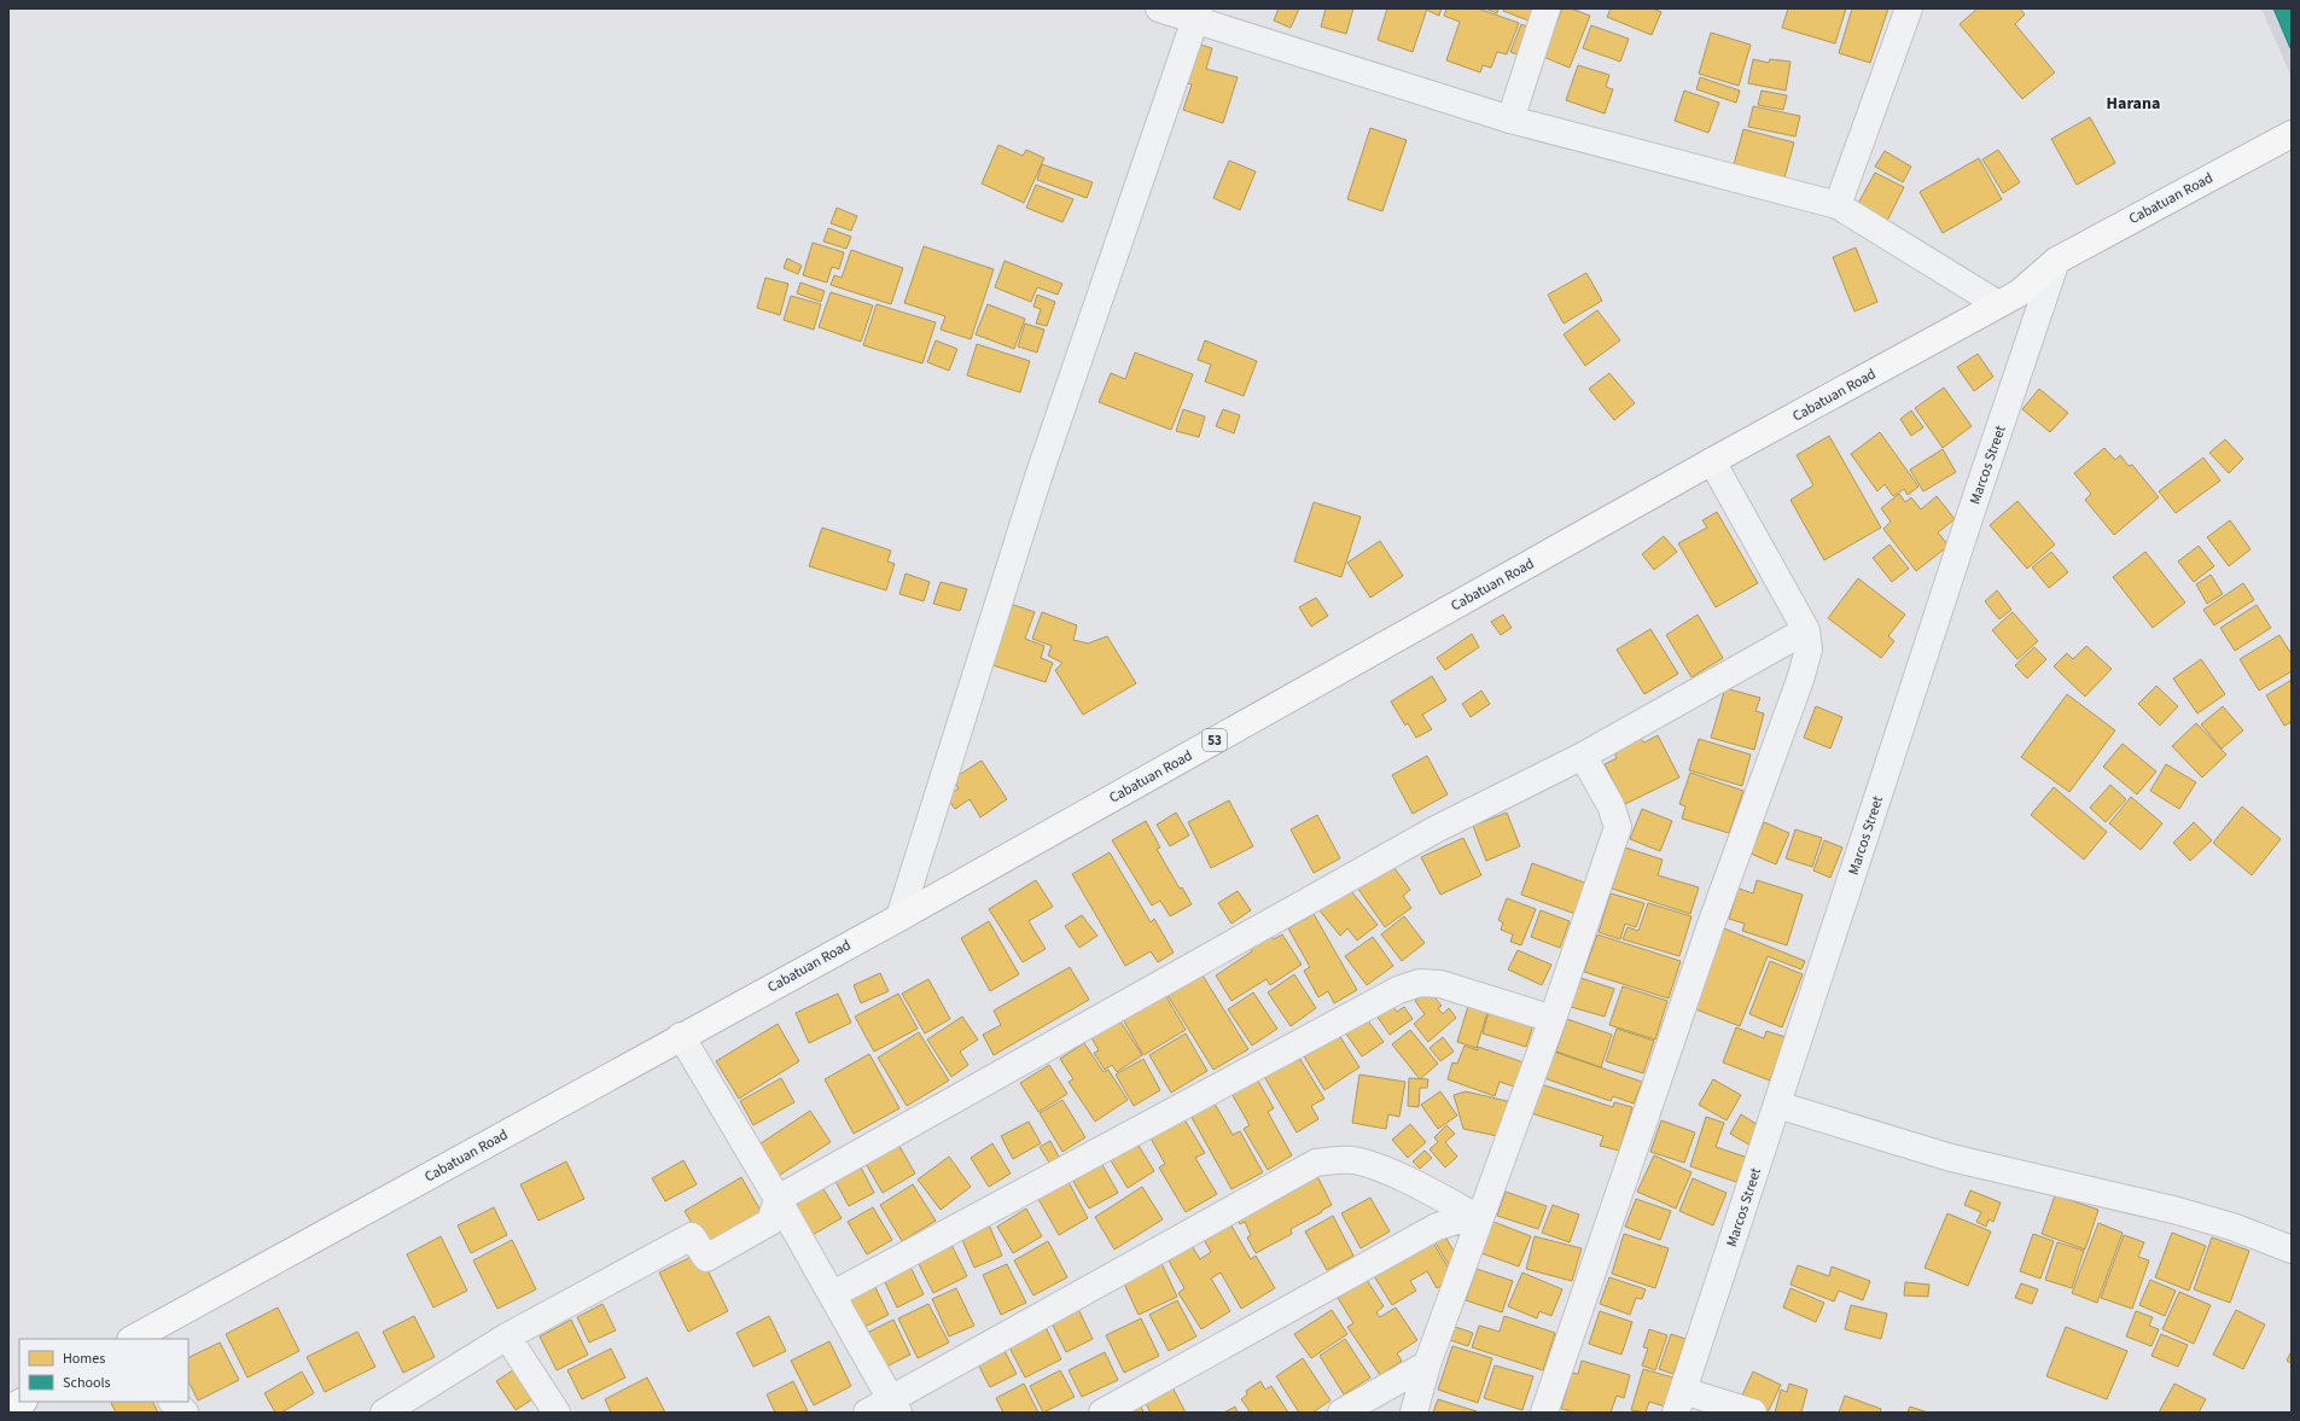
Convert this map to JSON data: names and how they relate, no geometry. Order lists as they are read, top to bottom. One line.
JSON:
{"streets":{"highway":["Cabatuan Road","53"],"street":["Marcos Street"]},"crossings":[["Cabatuan Road","Marcos Street"]],"districts":["Harana"],"legend":["Homes","Schools"]}
